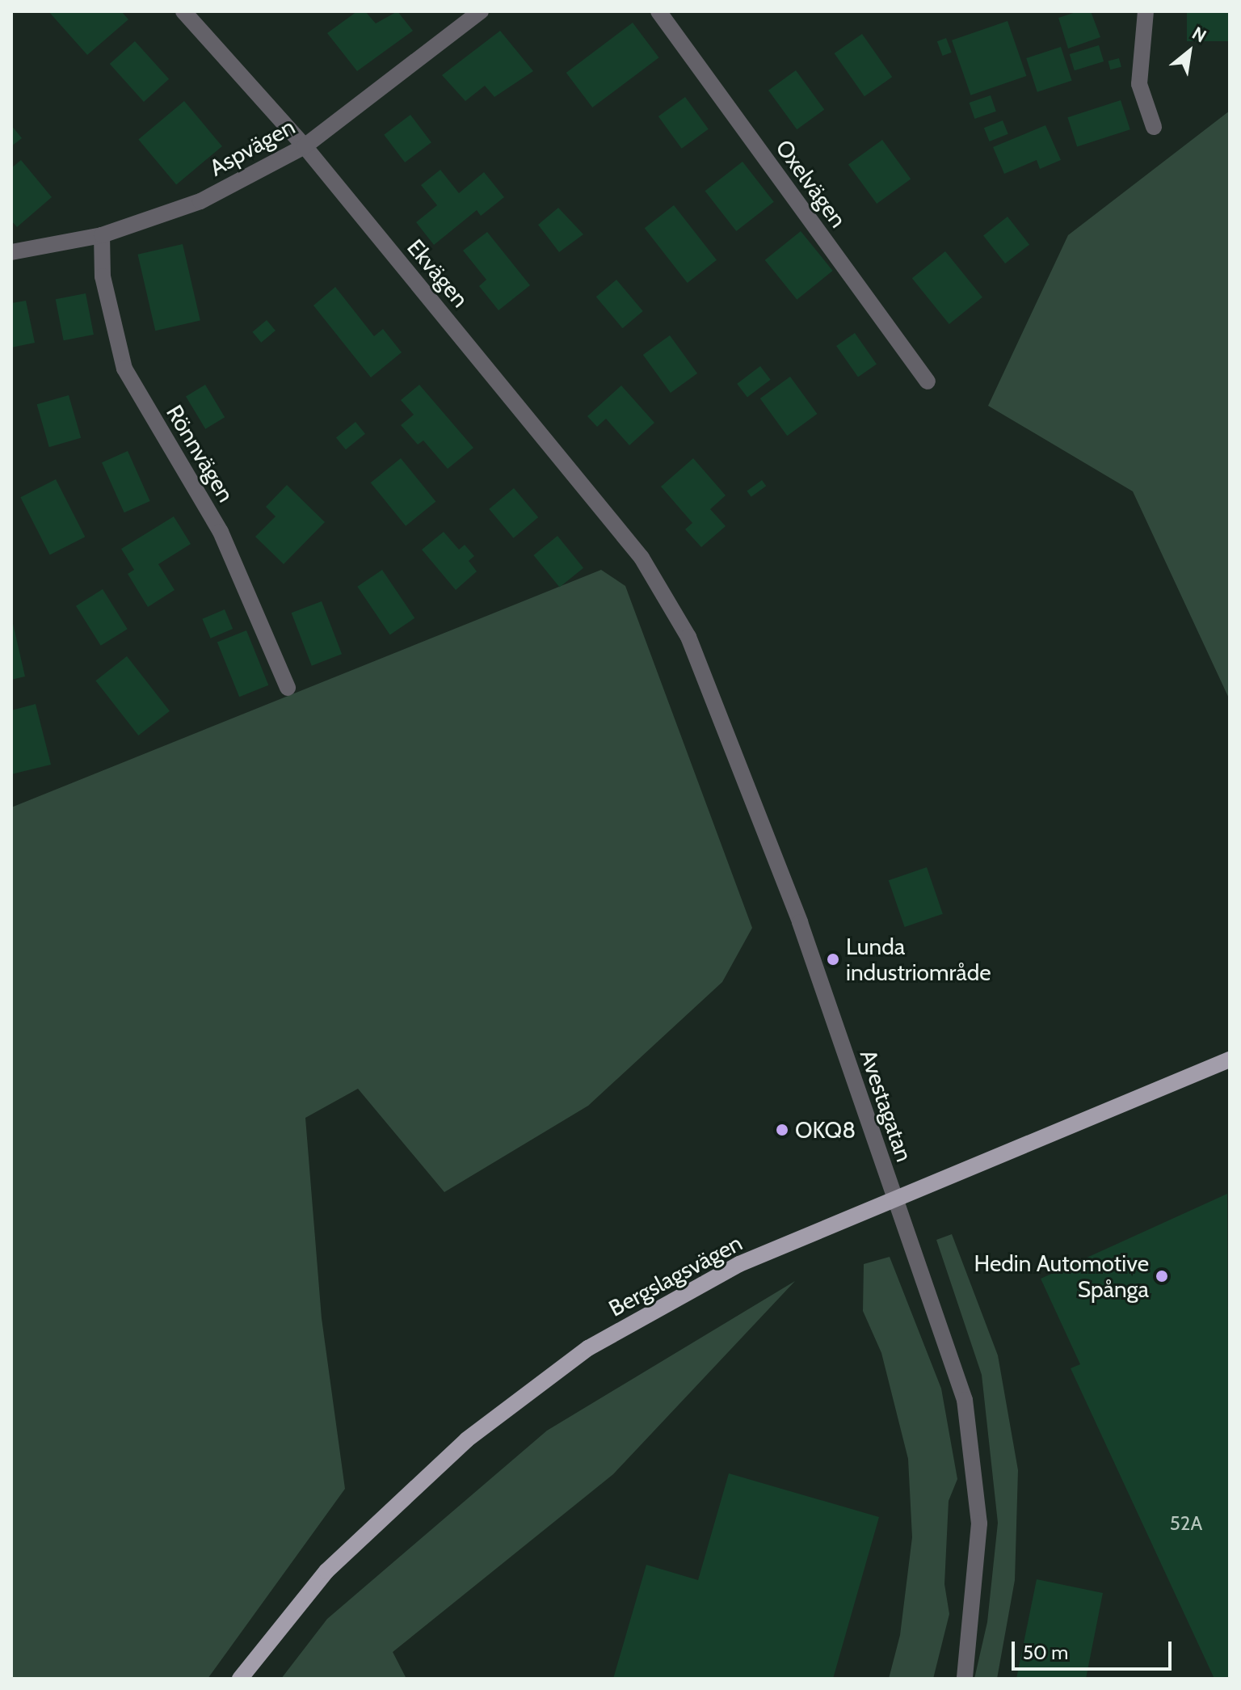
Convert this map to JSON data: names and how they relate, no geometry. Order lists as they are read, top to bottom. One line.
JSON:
{"streets":{"main road":["Bergslagsvägen"],"street":["Aspvägen","Oxelvägen","Ekvägen","Rönnvägen","Avestagatan"]},"crossings":[["Aspvägen","Ekvägen"],["Aspvägen","Rönnvägen"],["Ekvägen","Avestagatan"],["Avestagatan","Bergslagsvägen"]],"places":["Lunda industriområde","OKQ8","Hedin Automotive Spånga"],"house_numbers":["52A"],"scale_bar":"50 m","north":"top right"}
